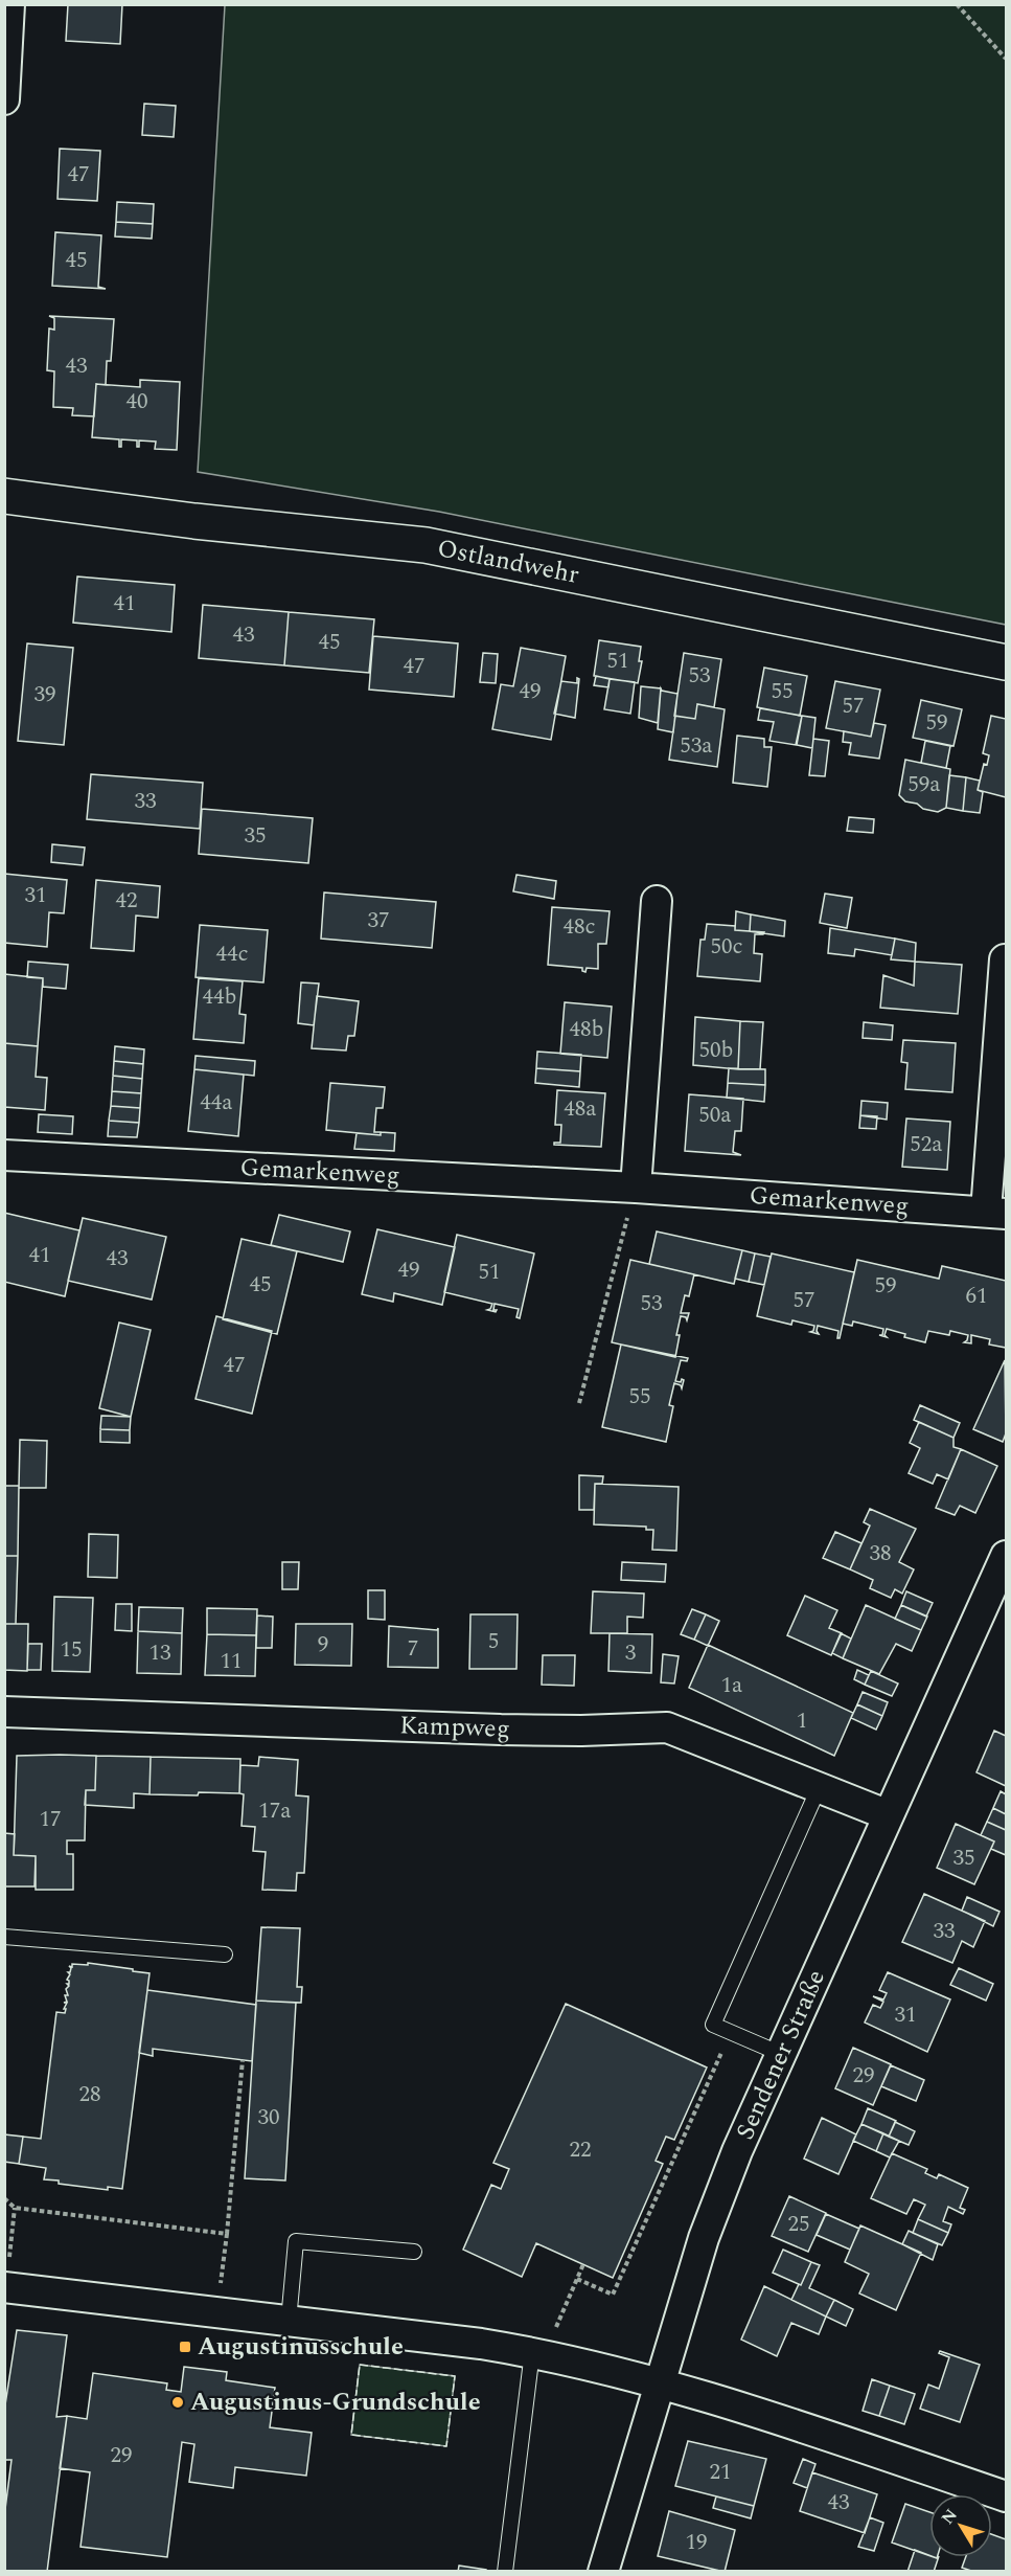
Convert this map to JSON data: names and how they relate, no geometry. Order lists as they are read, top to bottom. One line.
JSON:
{"streets":{"street":["Ostlandwehr","Gemarkenweg","Kampweg","Sendener Straße"]},"crossings":[["Kampweg","Sendener Straße"]],"places":{"transit":["Augustinusschule"],"other":["Augustinus-Grundschule"]},"house_numbers":["47","45","43","40","41","43","45","51","47","53","49","55","39","57","59","53a","59a","33","35","31","42","37","48c","50c","44c","44b","48b","50b","44a","48a","50a","52a","41","43","49","51","45","59","61","57","53","47","55","38","5","9","7","15","13","3","11","1a","1","17a","17","35","33","31","29","28","30","22","25","29","21","43","19"],"north":"top left"}
